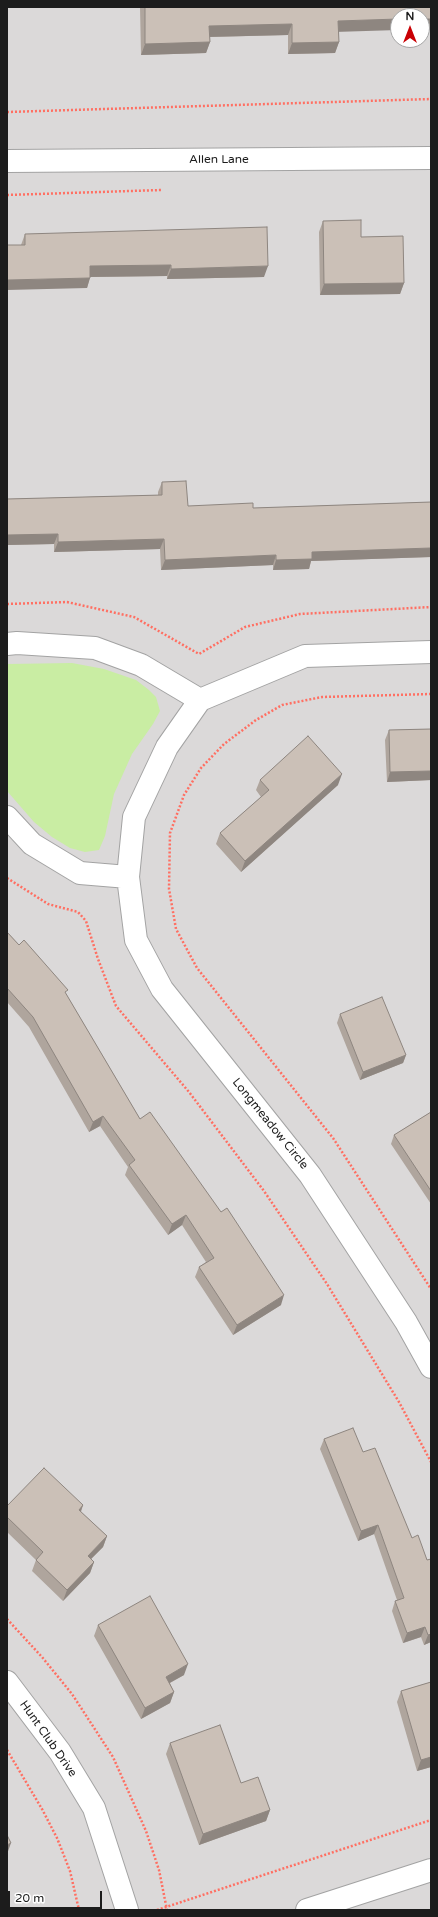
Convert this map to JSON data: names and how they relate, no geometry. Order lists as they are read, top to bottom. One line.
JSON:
{"streets":{"street":["Allen Lane","Longmeadow Circle","Hunt Club Drive"]},"scale_bar":"20 m","north":"top"}
